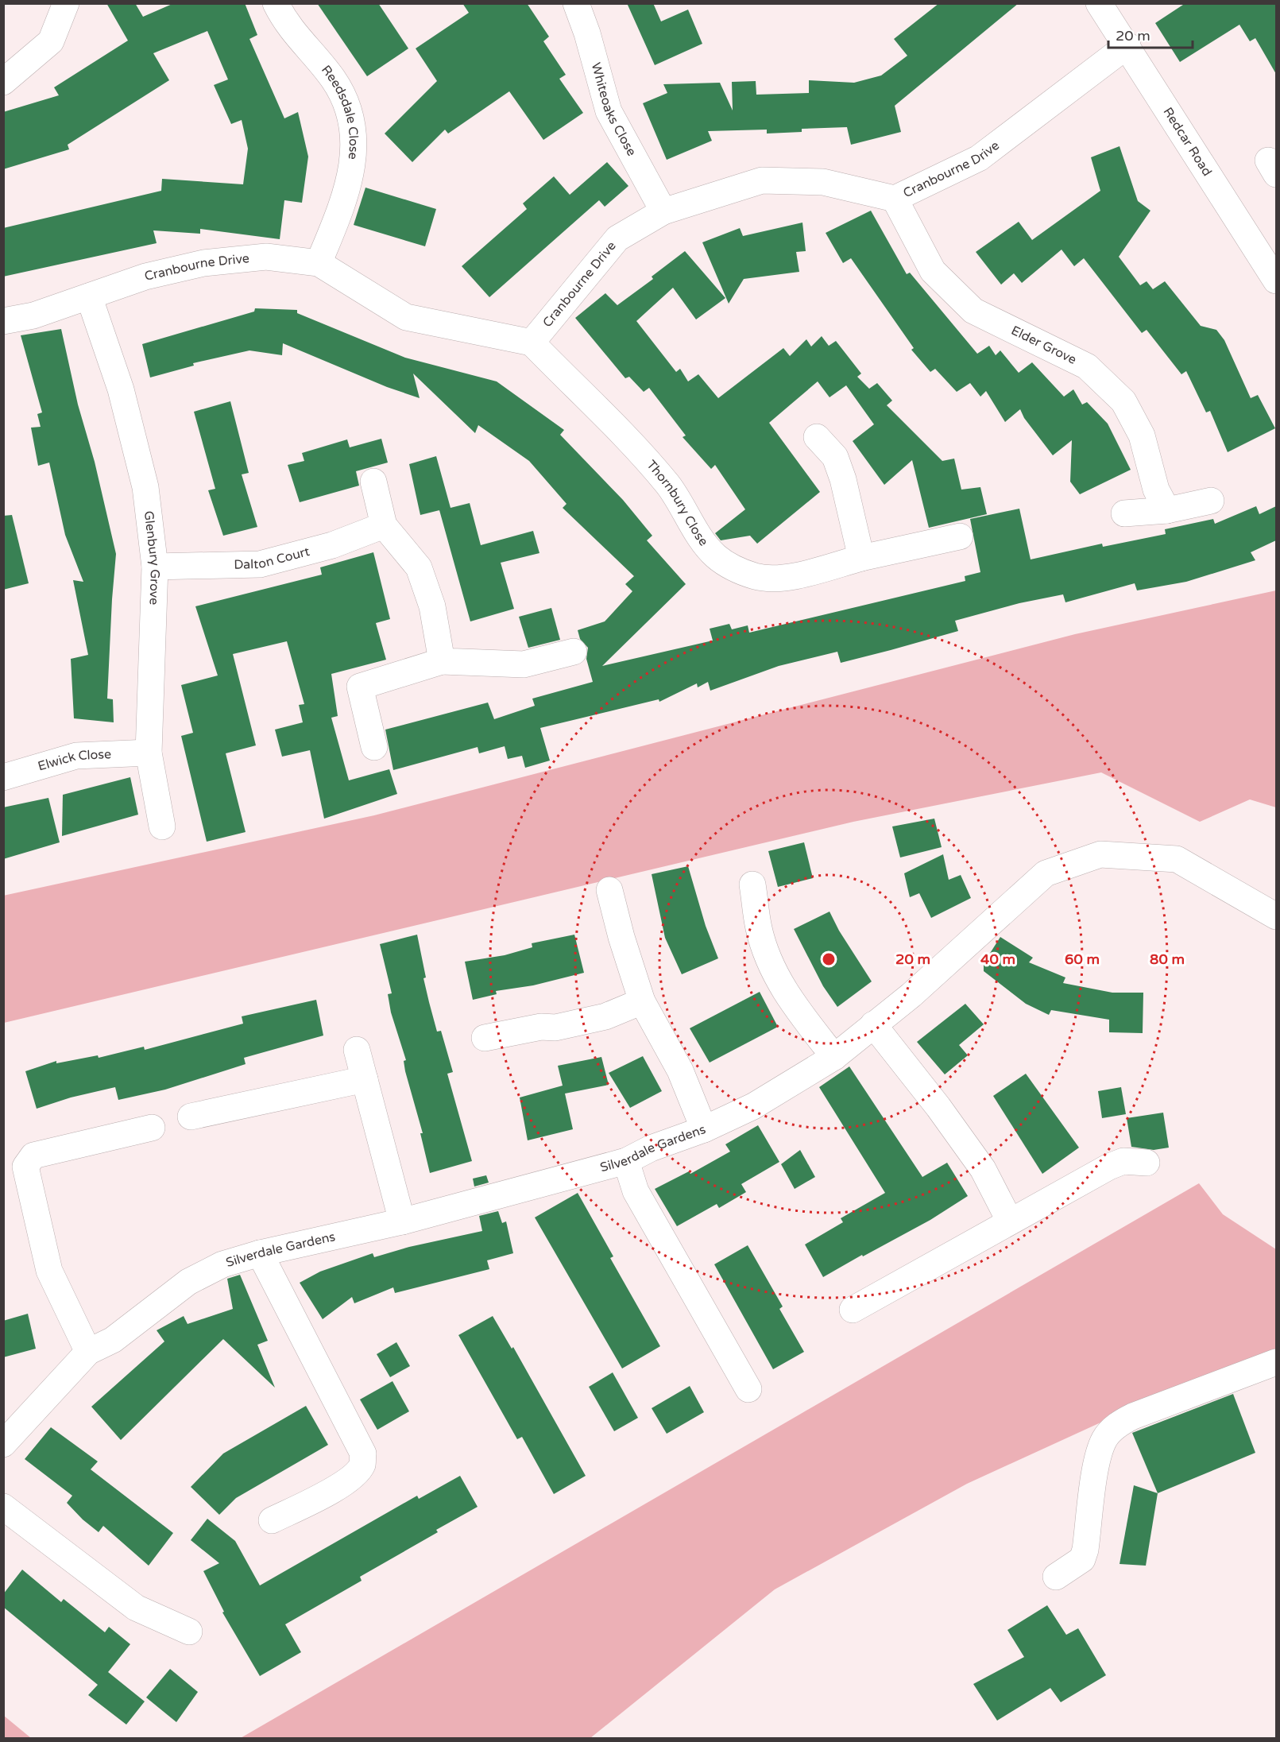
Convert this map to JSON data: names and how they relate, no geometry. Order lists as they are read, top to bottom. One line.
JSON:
{"streets":{"street":["Whiteoaks Close","Reedsdale Close","Redcar Road","Cranbourne Drive","Elder Grove","Thornbury Close","Glenbury Grove","Dalton Court","Elwick Close","Silverdale Gardens"]},"crossings":[["Whiteoaks Close","Cranbourne Drive"],["Reedsdale Close","Cranbourne Drive"],["Redcar Road","Cranbourne Drive"],["Cranbourne Drive","Elder Grove"],["Cranbourne Drive","Thornbury Close"],["Cranbourne Drive","Glenbury Grove"],["Glenbury Grove","Dalton Court"],["Glenbury Grove","Elwick Close"]],"scale_bar":"20 m","rings":["20 m","40 m","60 m","80 m"]}
